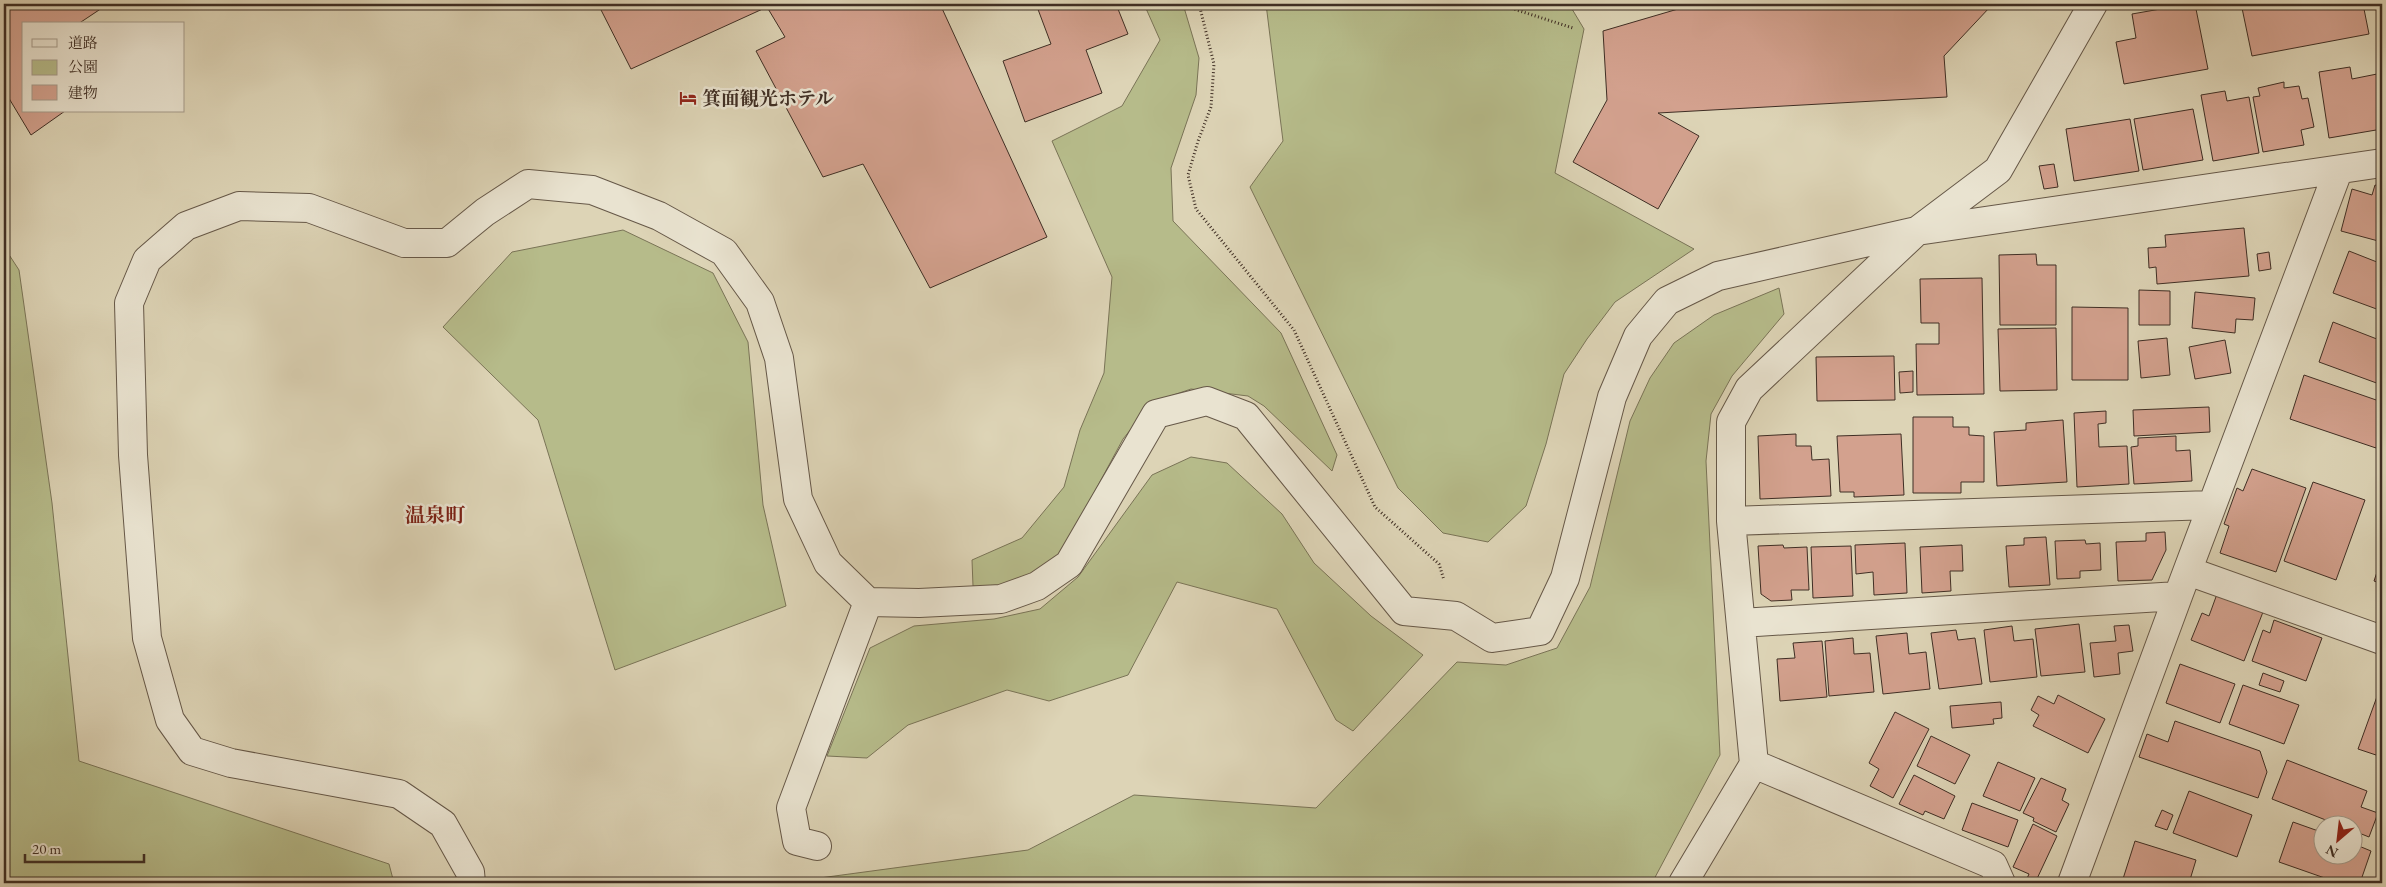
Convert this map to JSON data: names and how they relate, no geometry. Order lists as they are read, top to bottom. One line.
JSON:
{"districts":["温泉町"],"places":{"hotel":["箕面観光ホテル"]},"legend":["道路","公園","建物"],"scale_bar":"20 m","north":"bottom left"}
